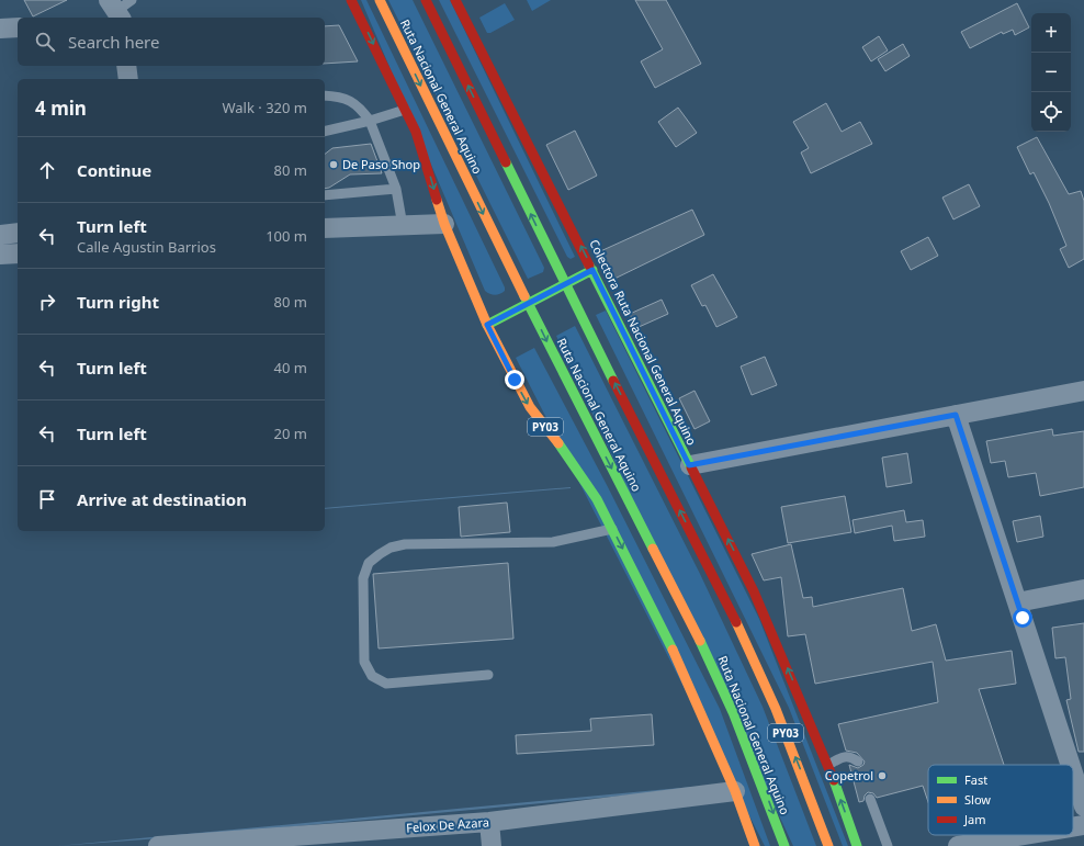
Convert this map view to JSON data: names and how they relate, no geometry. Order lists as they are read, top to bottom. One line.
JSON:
{"streets":{"main road":["Ruta Nacional General Aquino","Colectora Ruta Nacional General Aquino","PY03"],"street":["Felox De Azara"]},"crossings":[["PY03","Felox De Azara"]],"places":["De Paso Shop","Copetrol"],"legend":["Fast","Slow","Jam"],"page":{"map_buttons":["+","−"],"search":"Search here","heading":["4 min","Walk · 320 m"],"list":[["Continue","80 m"],["Turn left","Calle Agustin Barrios","100 m"],["Turn right","80 m"],["Turn left","40 m"],["Turn left","20 m"],"Arrive at destination"]}}
